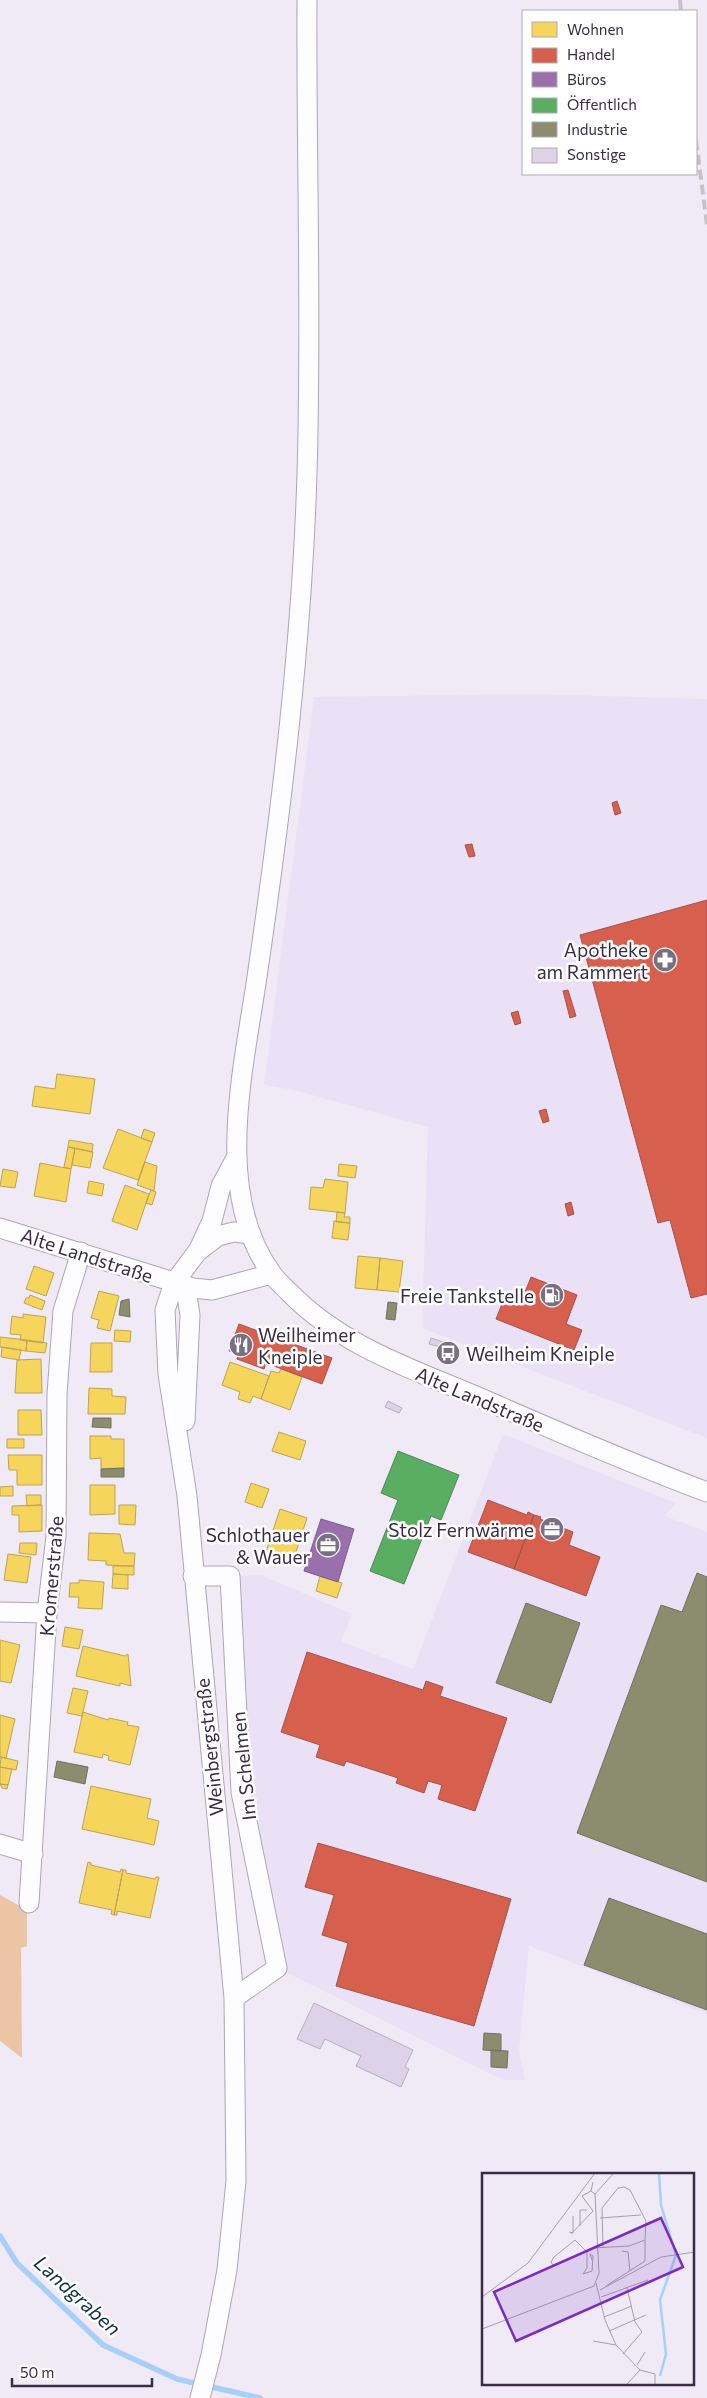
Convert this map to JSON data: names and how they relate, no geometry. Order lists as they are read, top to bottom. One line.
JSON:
{"streets":{"street":["Alte Landstraße","Kromerstraße","Weinbergstraße","Im Schelmen"]},"crossings":[["Alte Landstraße","Kromerstraße"],["Weinbergstraße","Im Schelmen"]],"water":["Landgraben"],"places":{"pharmacy":["Apotheke am Rammert"],"fuel station":["Freie Tankstelle"],"restaurant":["Weilheimer Kneiple"],"bus stop":["Weilheim Kneiple"],"office":["Stolz Fernwärme","Schlothauer & Wauer"]},"legend":["Wohnen","Handel","Büros","Öffentlich","Industrie","Sonstige"],"scale_bar":"50 m"}
